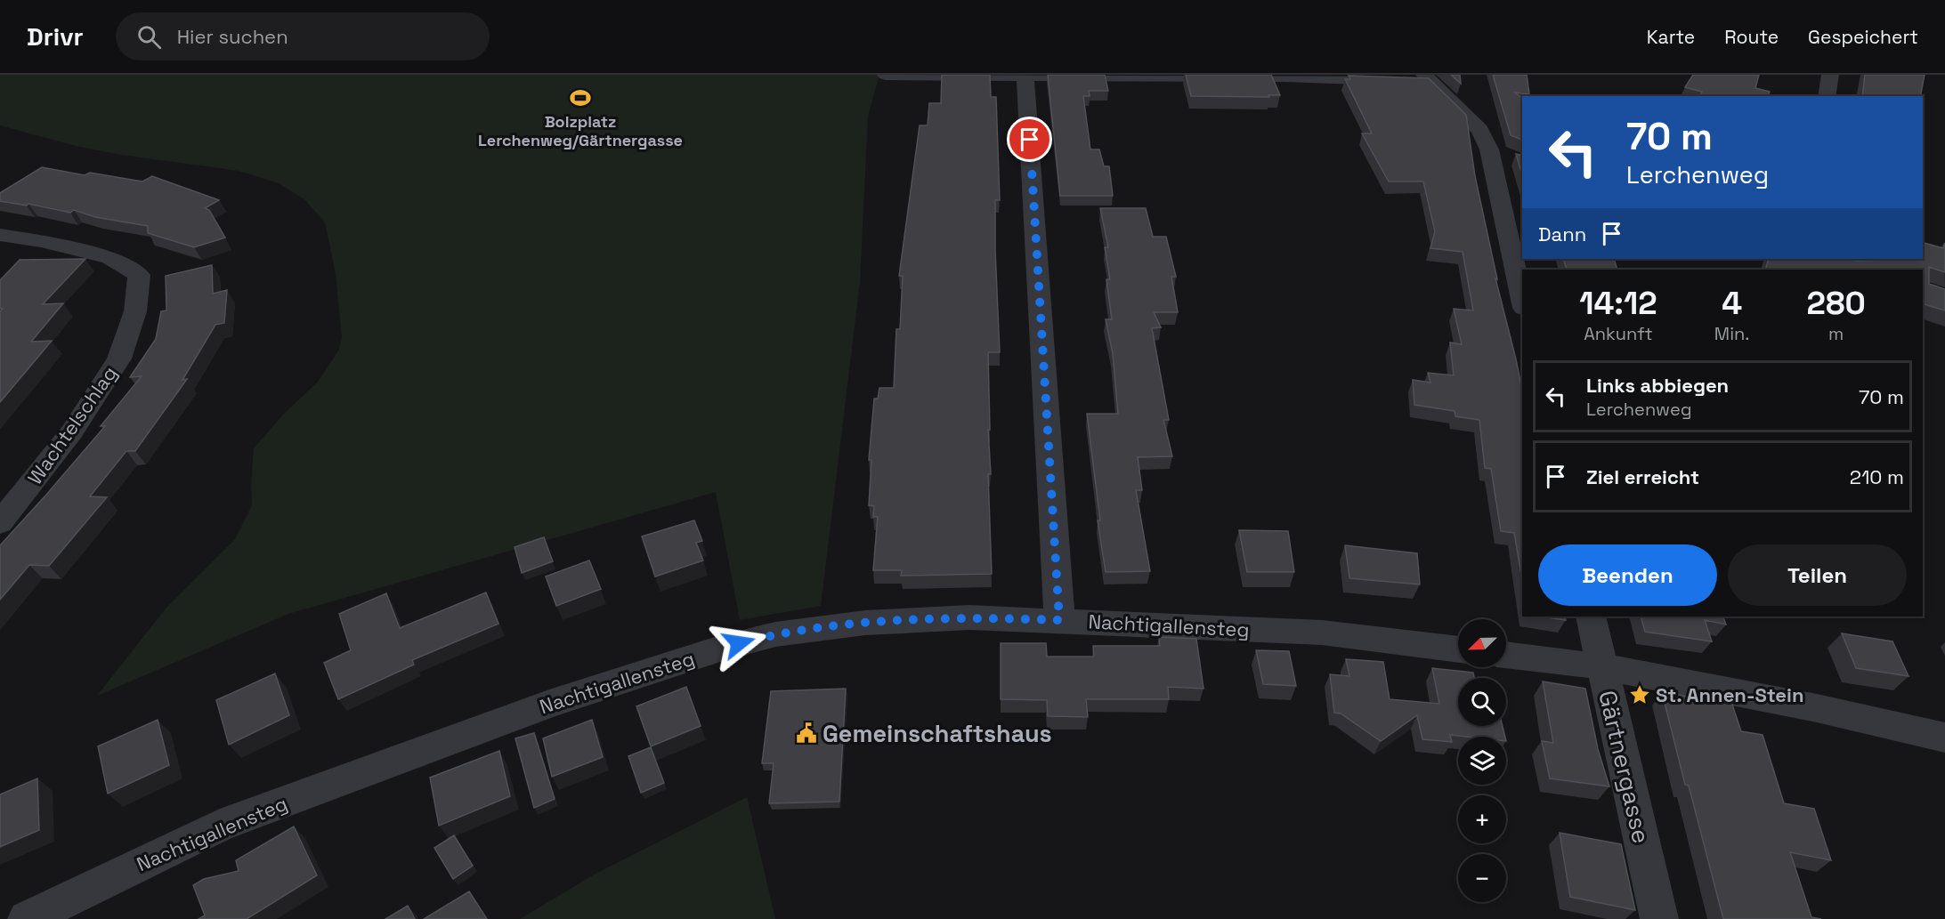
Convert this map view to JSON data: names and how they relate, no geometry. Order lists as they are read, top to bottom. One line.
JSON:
{"streets":{"street":["Wachtelschlag","Nachtigallensteg","Gärtnergasse"]},"places":{"sports":["Bolzplatz Lerchenweg/Gärtnergasse"],"place":["St. Annen-Stein"],"public building":["Gemeinschaftshaus"]},"north":"bottom left","page":{"header":"Drivr","search":"Hier suchen","nav":["Karte","Route","Gespeichert"],"turn":["70 m","Lerchenweg"],"then":"Dann","eta":["14:12","Ankunft","4","Min.","280","m"],"list":[{"name":"Links abbiegen","note":"Lerchenweg","value":"70 m"},{"name":"Ziel erreicht","value":"210 m"}],"buttons":["Beenden","Teilen"],"map_buttons":["+","−"]}}
